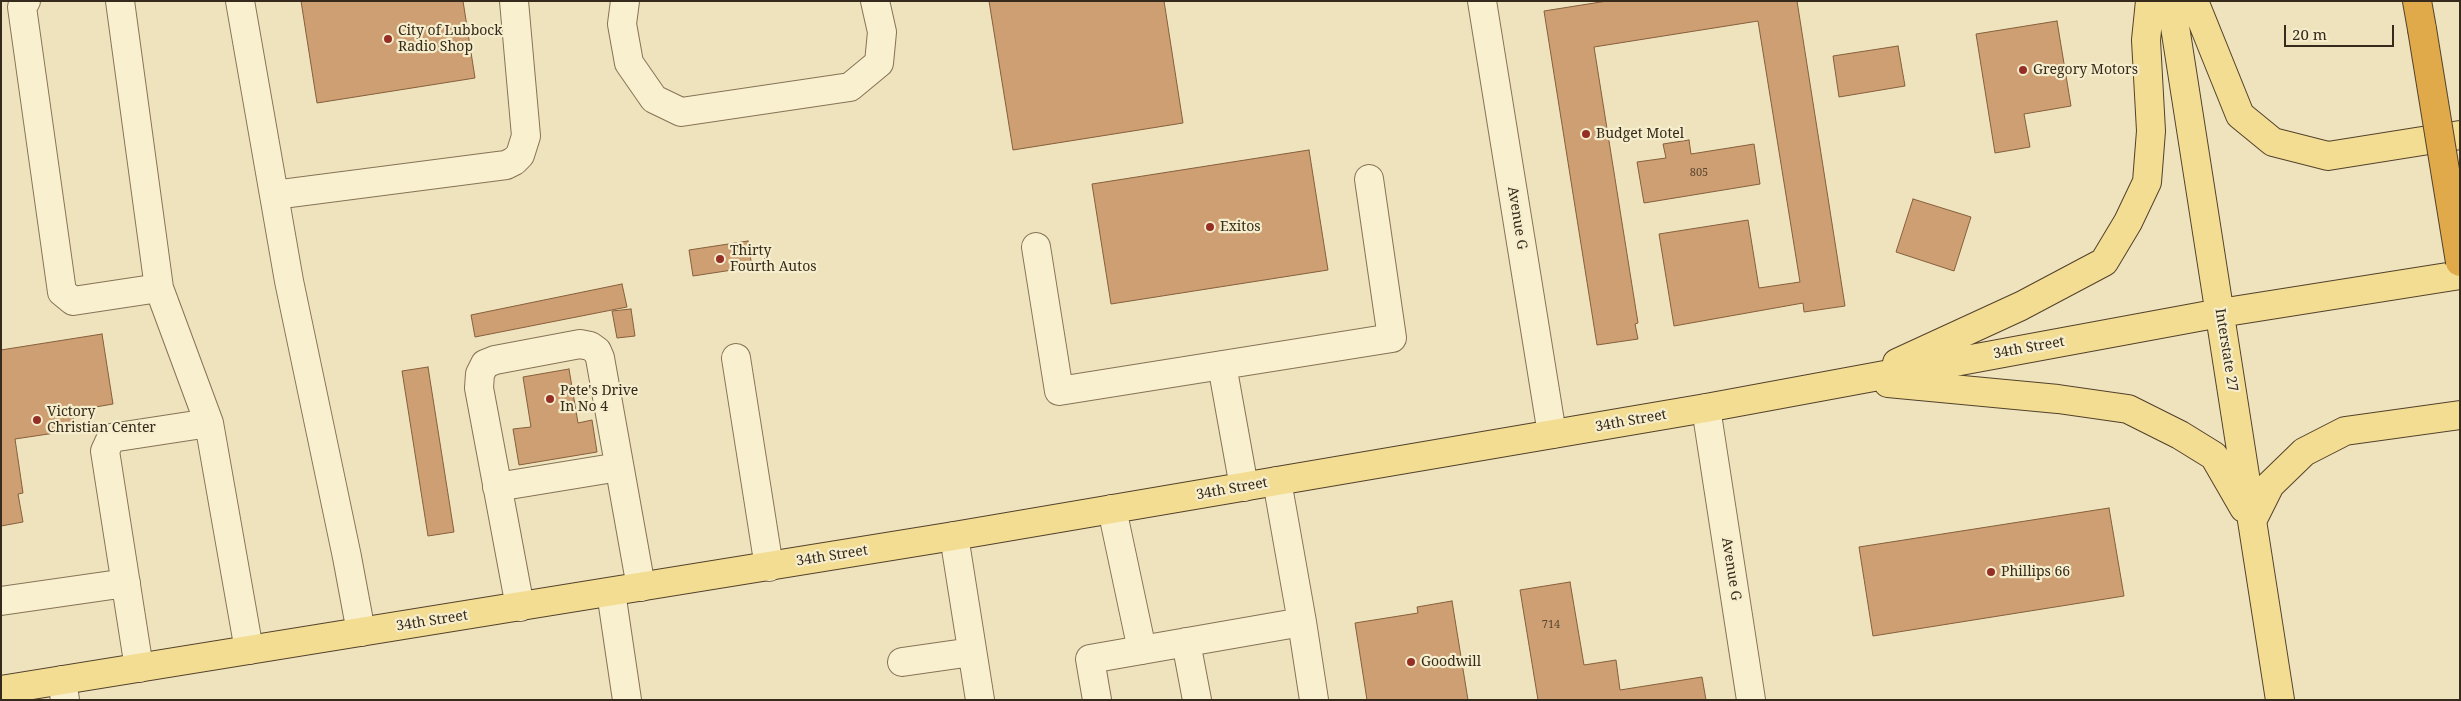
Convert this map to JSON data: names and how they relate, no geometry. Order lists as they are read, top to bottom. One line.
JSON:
{"streets":{"main road":["34th Street","Interstate 27"],"street":["Avenue G"]},"crossings":[["Avenue G","34th Street"],["34th Street","Interstate 27"]],"places":["City of Lubbock Radio Shop","Gregory Motors","Budget Motel","Exitos","Thirty Fourth Autos","Pete's Drive In No 4","Victory Christian Center","Phillips 66","Goodwill"],"house_numbers":["805","714"],"scale_bar":"20 m"}
